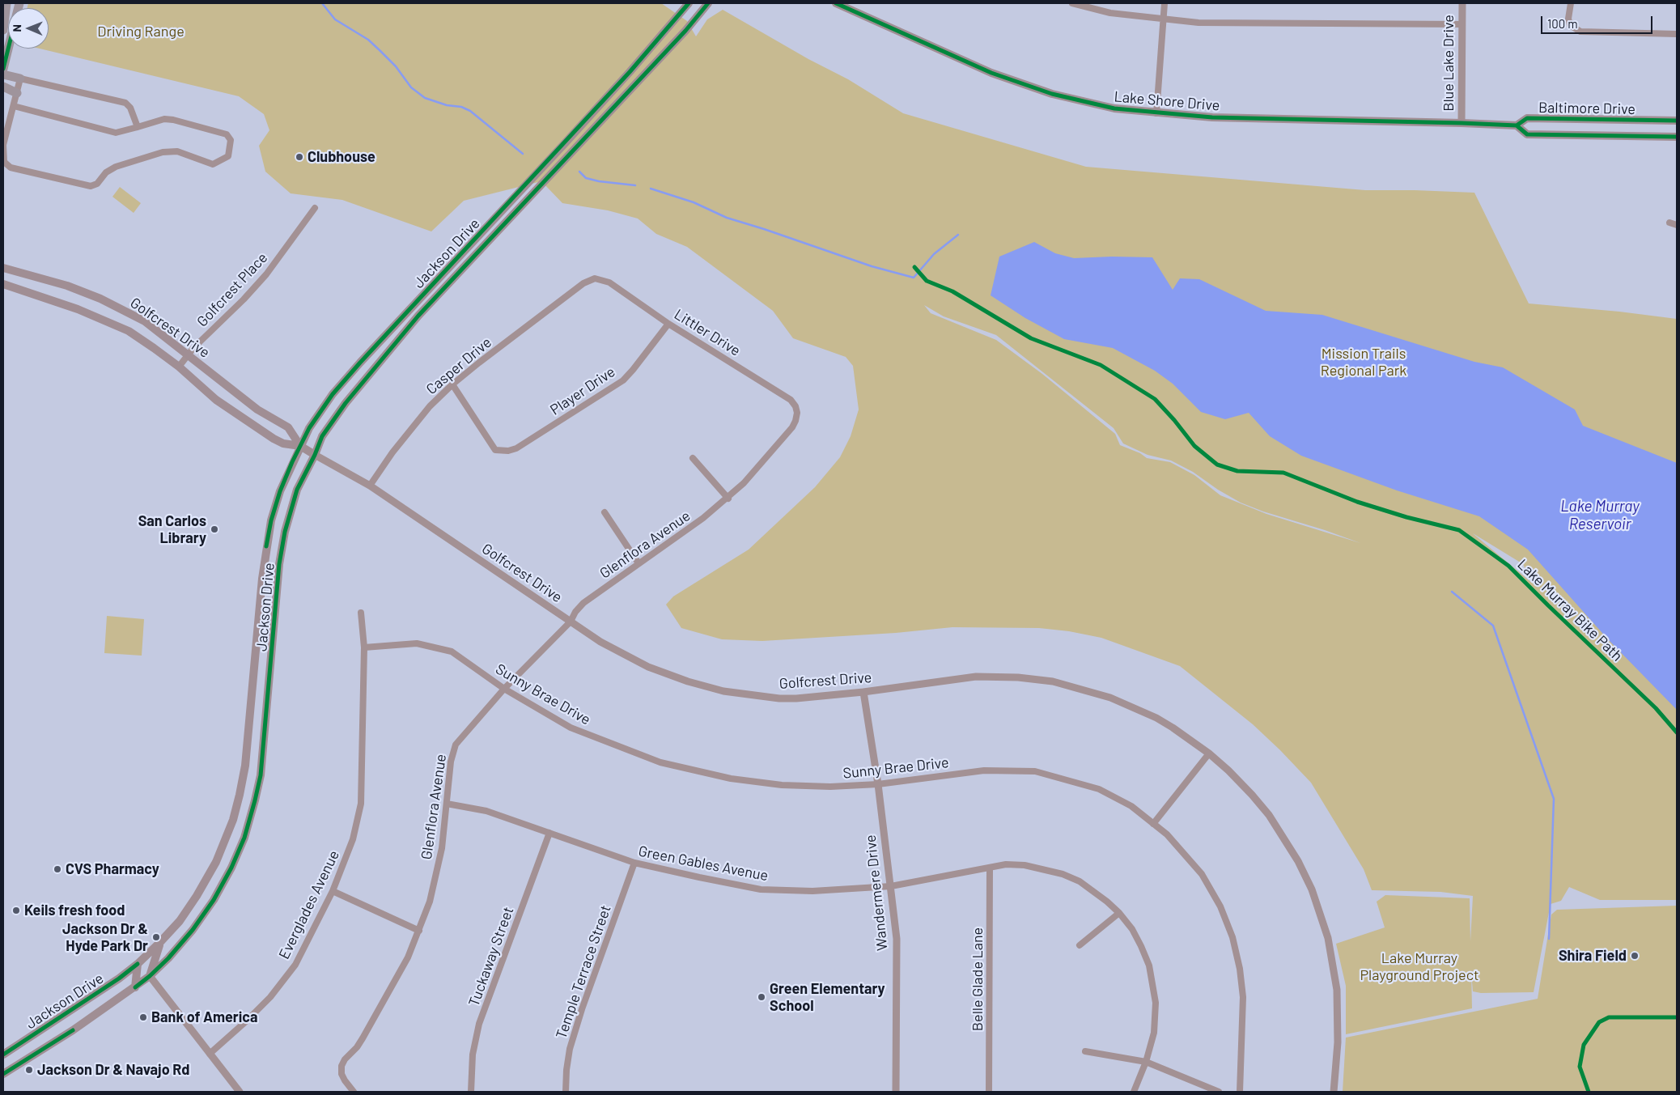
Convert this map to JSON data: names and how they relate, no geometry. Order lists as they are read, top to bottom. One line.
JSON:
{"streets":{"main road":["Lake Shore Drive","Baltimore Drive","Jackson Drive","Golfcrest Drive"],"street":["Blue Lake Drive","Golfcrest Place","Littler Drive","Casper Drive","Player Drive","Glenflora Avenue","Sunny Brae Drive","Green Gables Avenue","Wandermere Drive","Everglades Avenue","Tuckaway Street","Temple Terrace Street","Belle Glade Lane"],"cycle path":["Lake Murray Bike Path"]},"crossings":[["Blue Lake Drive","Lake Shore Drive"],["Lake Shore Drive","Baltimore Drive"],["Jackson Drive","Golfcrest Drive"],["Golfcrest Place","Golfcrest Drive"],["Golfcrest Drive","Casper Drive"],["Golfcrest Drive","Glenflora Avenue"],["Golfcrest Drive","Wandermere Drive"],["Littler Drive","Casper Drive"],["Littler Drive","Player Drive"],["Littler Drive","Glenflora Avenue"],["Casper Drive","Player Drive"],["Glenflora Avenue","Sunny Brae Drive"],["Glenflora Avenue","Green Gables Avenue"],["Sunny Brae Drive","Wandermere Drive"],["Sunny Brae Drive","Everglades Avenue"],["Green Gables Avenue","Wandermere Drive"],["Green Gables Avenue","Tuckaway Street"],["Green Gables Avenue","Temple Terrace Street"],["Green Gables Avenue","Belle Glade Lane"]],"water":["Lake Murray Reservoir"],"parks":["Driving Range","Mission Trails Regional Park","Lake Murray Playground Project"],"places":["Clubhouse","San Carlos Library","CVS Pharmacy","Keils fresh food","Jackson Dr & Hyde Park Dr","Shira Field","Green Elementary School","Bank of America","Jackson Dr & Navajo Rd"],"scale_bar":"100 m","north":"left"}
